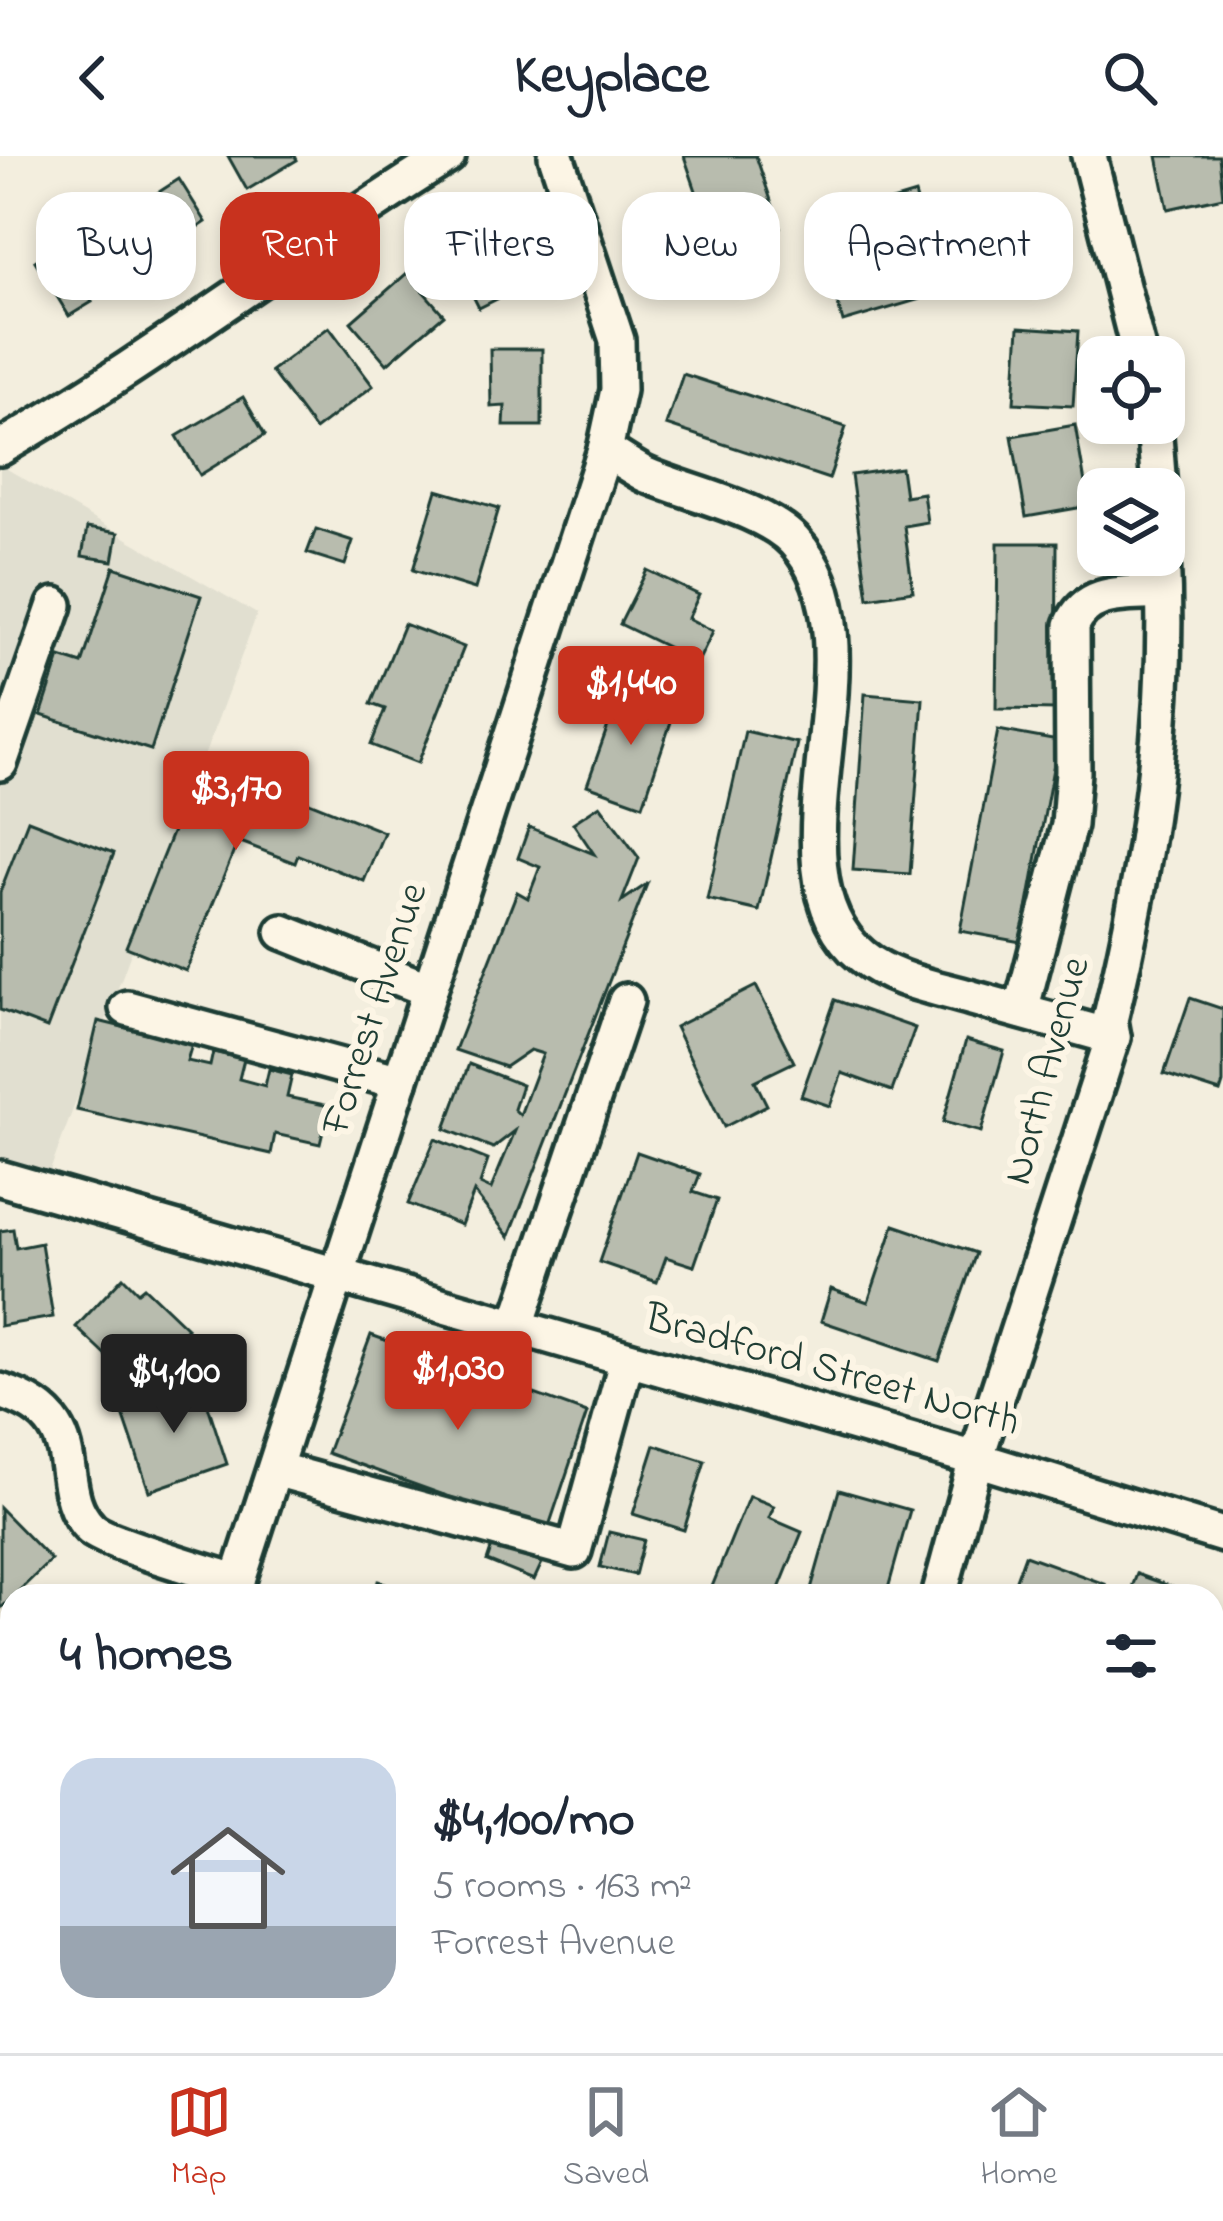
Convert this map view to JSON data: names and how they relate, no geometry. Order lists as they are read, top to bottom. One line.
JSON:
{"streets":{"street":["Forrest Avenue","North Avenue","Bradford Street North"]},"crossings":[["Forrest Avenue","Bradford Street North"],["North Avenue","Bradford Street North"]],"page":{"header":"Keyplace","chip":["Buy","Rent","Filters","New","Apartment"],"price":["$1,440","$3,170","$1,030","$4,100"],"heading":"4 homes","list":[{"name":"$4,100/mo","note":"5 rooms · 163 m² · Forrest Avenue"}],"tabs":["Map","Saved","Home"]}}
